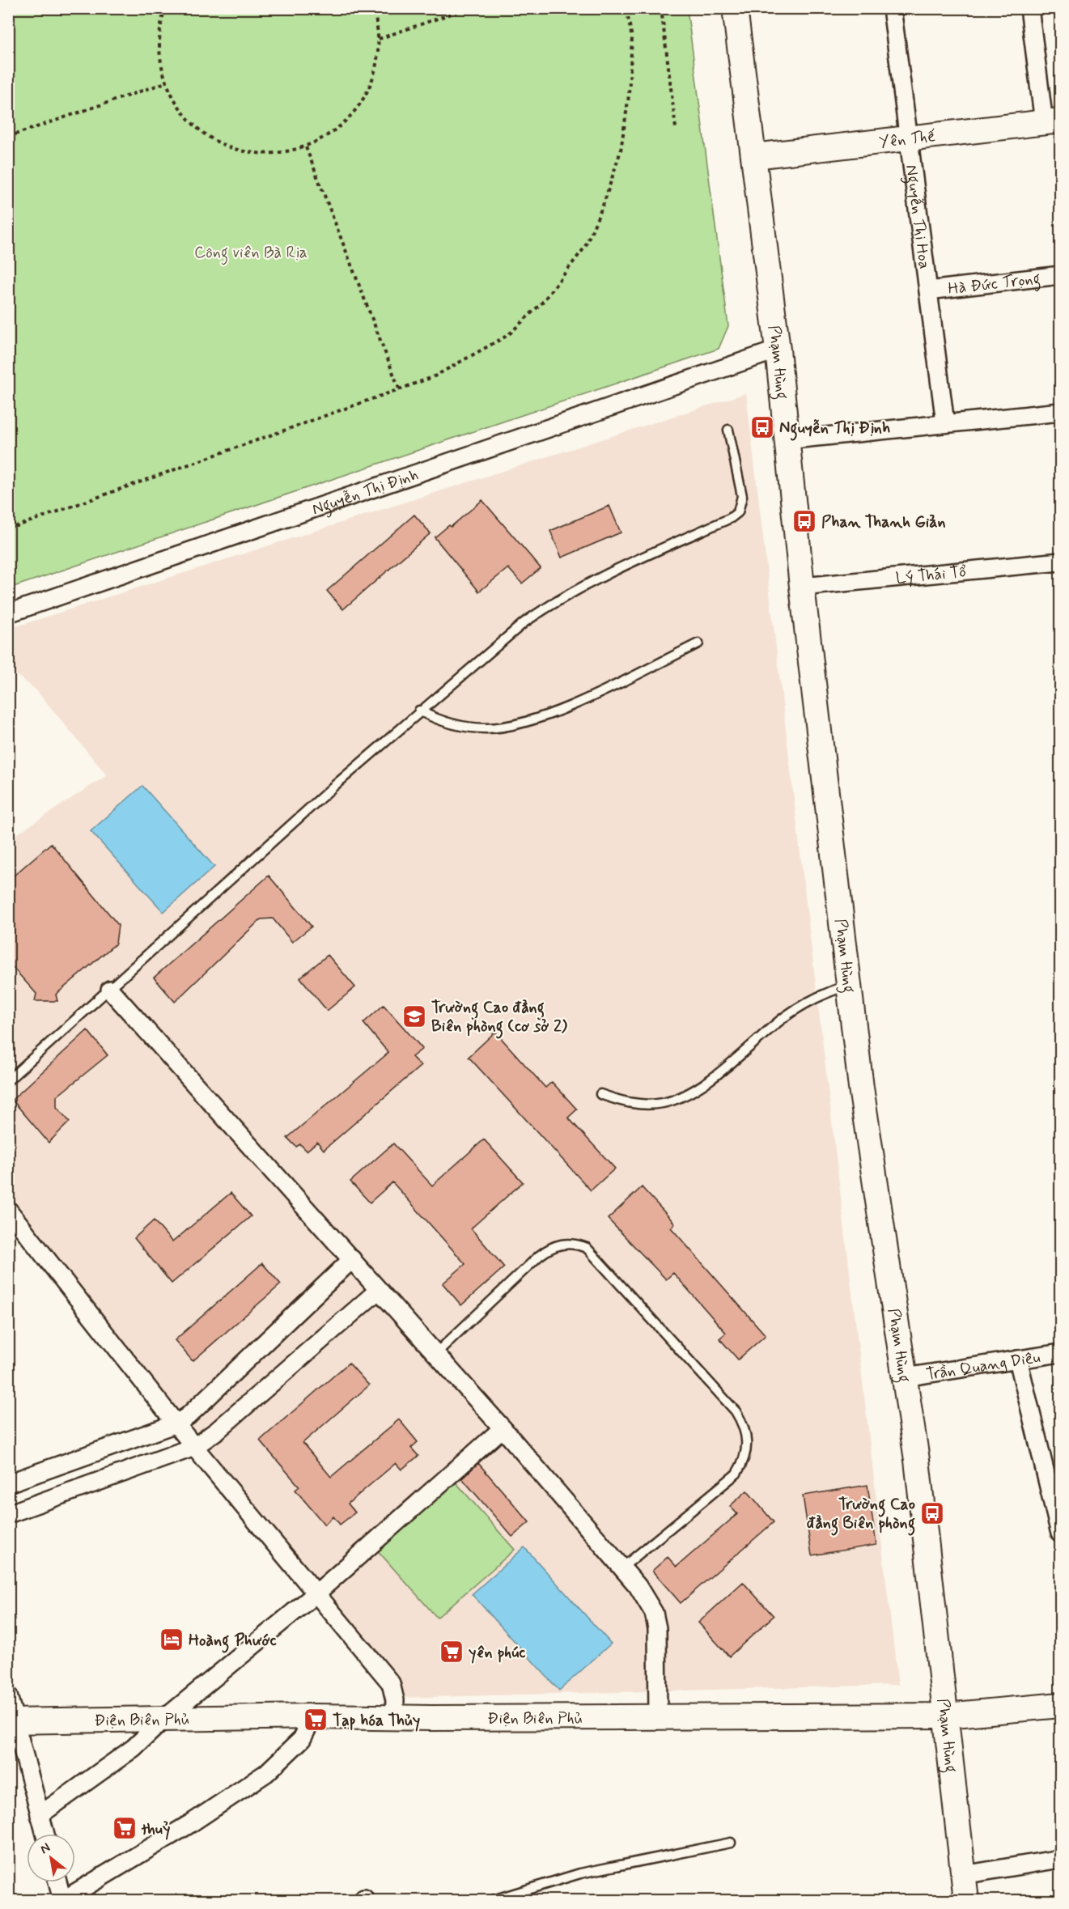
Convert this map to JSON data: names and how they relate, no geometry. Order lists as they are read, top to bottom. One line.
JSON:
{"streets":{"street":["Yên Thế","Nguyễn Thị Hoa","Hà Đức Trọng","Phạm Hùng","Nguyễn Thị Định","Lý Thái Tổ","Trần Quang Diệu","Điện Biên Phủ"]},"crossings":[["Yên Thế","Nguyễn Thị Hoa"],["Yên Thế","Phạm Hùng"],["Nguyễn Thị Hoa","Hà Đức Trọng"],["Phạm Hùng","Nguyễn Thị Định"],["Phạm Hùng","Lý Thái Tổ"],["Phạm Hùng","Trần Quang Diệu"],["Phạm Hùng","Điện Biên Phủ"]],"parks":["Công viên Bà Rịa"],"places":{"bus stop":["Nguyễn Thị Định","Phan Thanh Giản","Trường Cao đẳng Biên phòng"],"school or university":["Trường Cao đẳng Biên phòng (cơ sở 2)"],"hotel":["Hoàng Phước"],"supermarket":["yên phúc","Tạp hóa Thủy","thuỷ"]},"north":"top left"}
